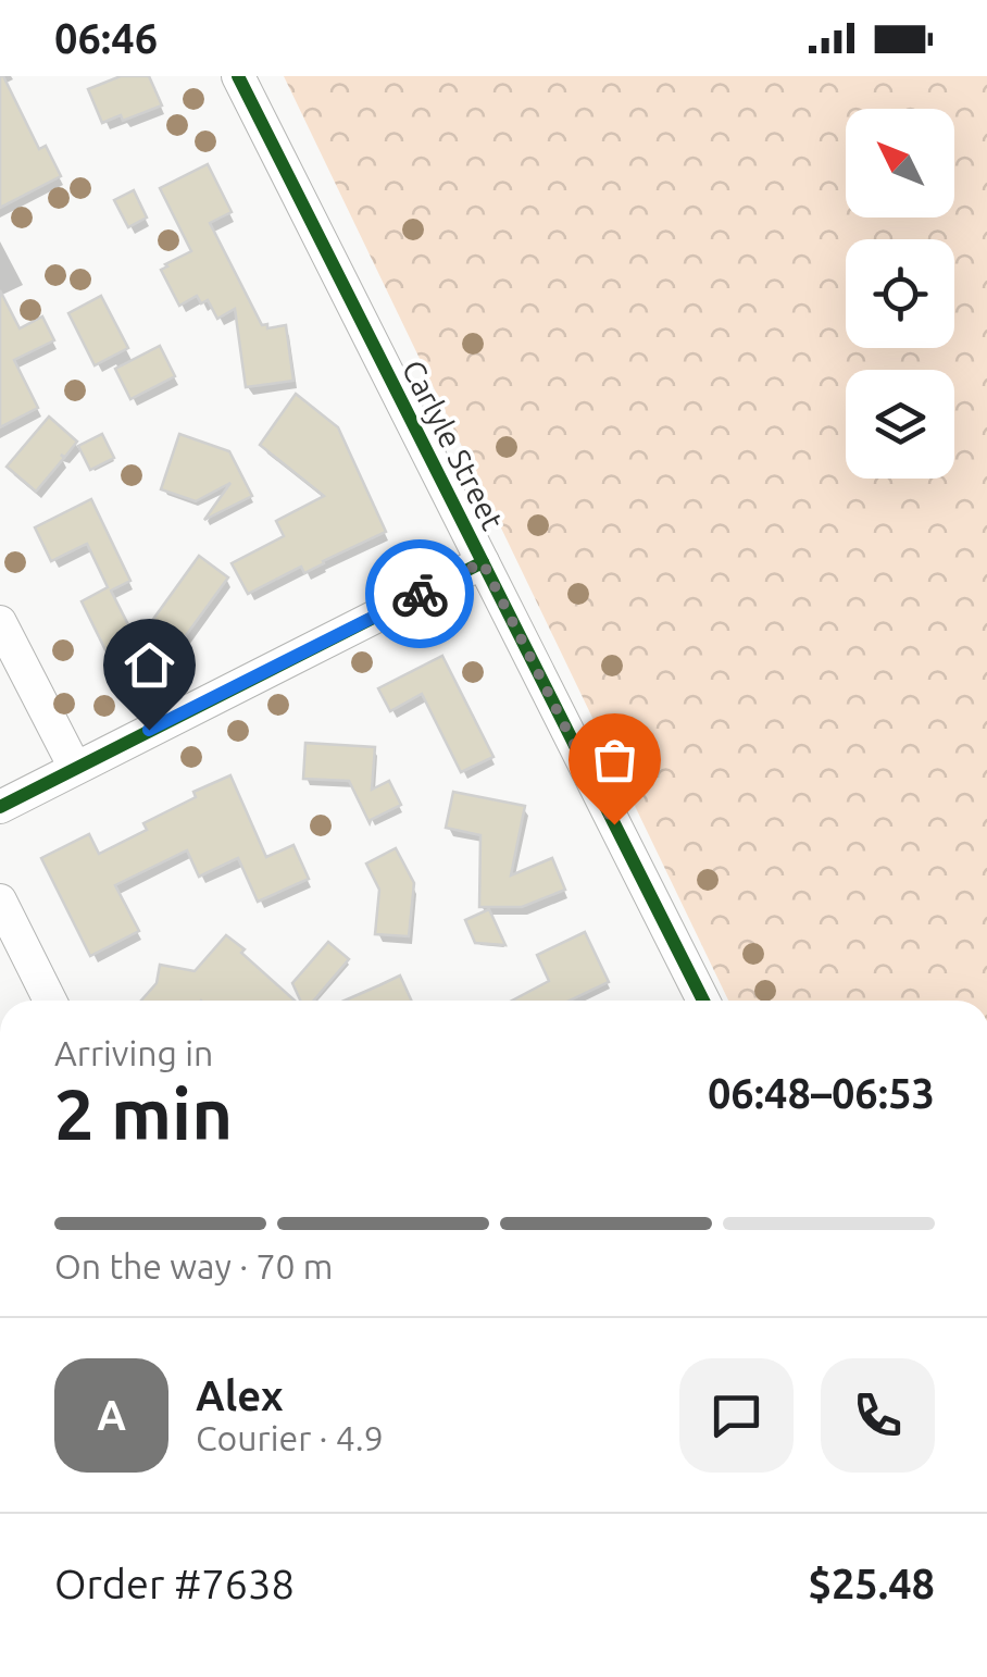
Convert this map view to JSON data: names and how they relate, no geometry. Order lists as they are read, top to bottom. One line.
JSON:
{"streets":{"street":["Carlyle Street"]},"north":"top left","page":{"status":"06:46","heading":["2 min","Arriving in","06:48–06:53"],"panel":["Alex","Courier · 4.9","Order #7638","$25.48"],"bar":"On the way · 70 m","round":"A"}}
